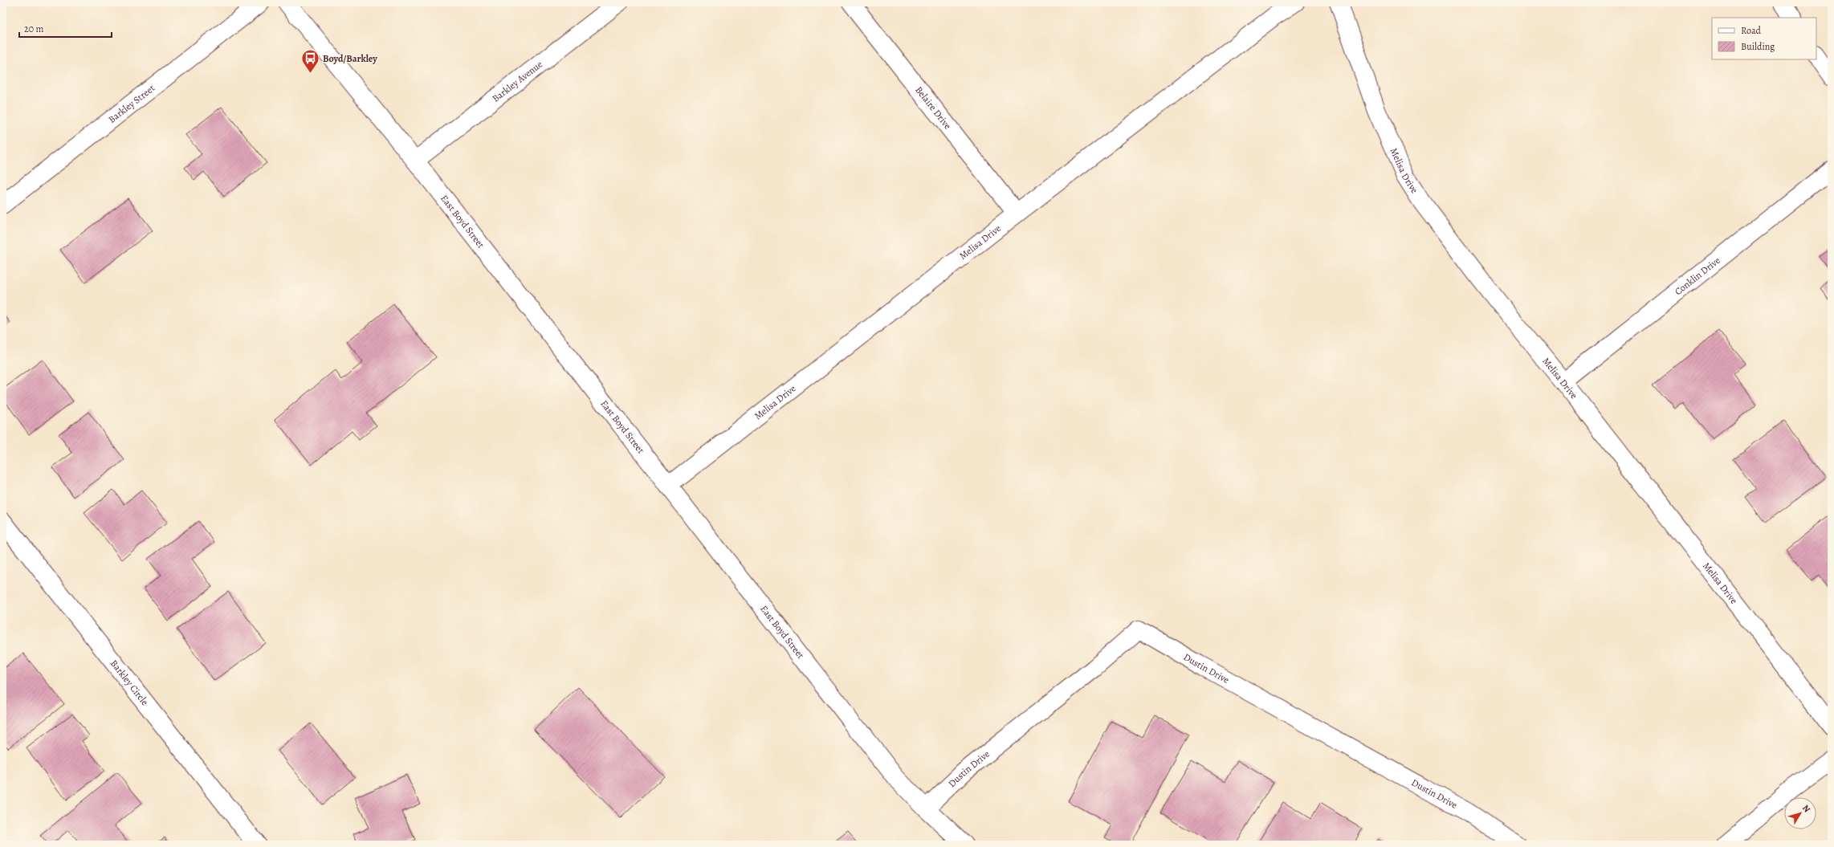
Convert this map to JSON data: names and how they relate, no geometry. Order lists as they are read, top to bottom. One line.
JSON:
{"streets":{"street":["Barkley Avenue","Barkley Street","Belaire Drive","Melisa Drive","East Boyd Street","Conklin Drive","Dustin Drive","Barkley Circle"]},"crossings":[["Barkley Avenue","East Boyd Street"],["Belaire Drive","Melisa Drive"],["Melisa Drive","East Boyd Street"],["Melisa Drive","Conklin Drive"],["East Boyd Street","Dustin Drive"]],"places":{"bus stop":["Boyd/Barkley"]},"legend":["Road","Building"],"scale_bar":"20 m","north":"top right"}
